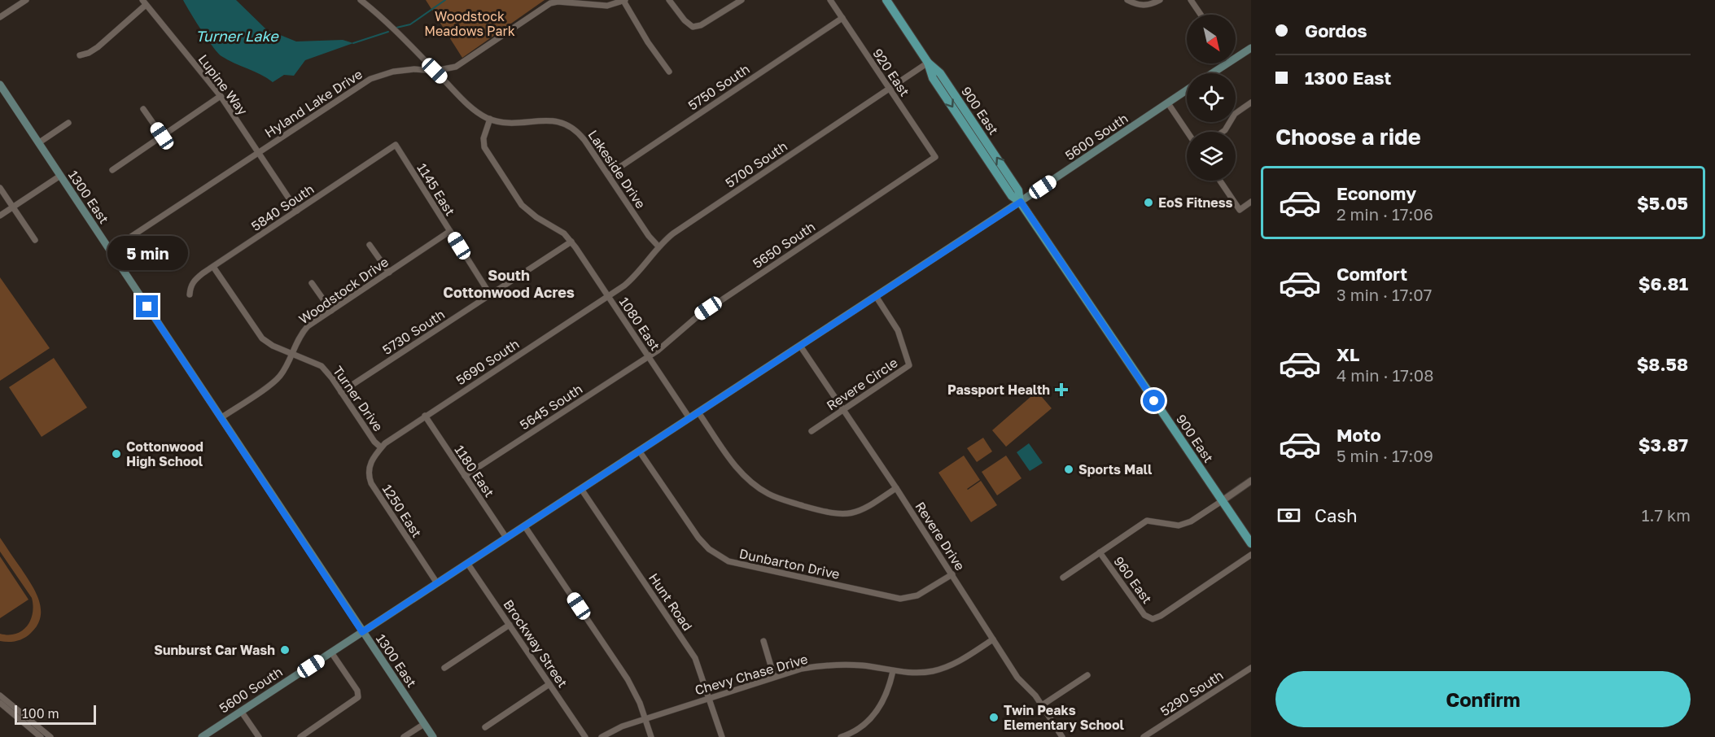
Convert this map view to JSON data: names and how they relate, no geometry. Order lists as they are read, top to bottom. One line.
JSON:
{"streets":{"main road":["900 East","5600 South","1300 East"],"street":["920 East","Lupine Way","5750 South","Hyland Lake Drive","5700 South","Lakeside Drive","1145 East","5840 South","5650 South","Woodstock Drive","1080 East","5730 South","5690 South","Revere Circle","Turner Drive","5645 South","1180 East","1250 East","Revere Drive","Dunbarton Drive","960 East","Hunt Road","Brockway Street","Chevy Chase Drive","5290 South"]},"crossings":[["920 East","5750 South"],["920 East","5700 South"],["920 East","5650 South"],["Lupine Way","Hyland Lake Drive"],["Lupine Way","5840 South"],["5750 South","Lakeside Drive"],["Hyland Lake Drive","Lakeside Drive"],["Hyland Lake Drive","1300 East"],["900 East","5600 South"],["900 East","5700 South"],["5600 South","1300 East"],["5600 South","1080 East"],["5600 South","Revere Circle"],["5600 South","1180 East"],["5600 South","1250 East"],["5600 South","Revere Drive"],["5600 South","Dunbarton Drive"],["5600 South","Hunt Road"],["5600 South","Brockway Street"],["5700 South","Lakeside Drive"],["5700 South","1080 East"],["5700 South","5690 South"],["Lakeside Drive","1080 East"],["1145 East","5840 South"],["1145 East","Woodstock Drive"],["1145 East","5730 South"],["1300 East","Woodstock Drive"],["5840 South","Turner Drive"],["5650 South","1080 East"],["5650 South","5645 South"],["Woodstock Drive","Turner Drive"],["1080 East","5730 South"],["1080 East","5690 South"],["1080 East","5645 South"],["5730 South","Turner Drive"],["5690 South","Turner Drive"],["5690 South","1180 East"],["5690 South","1250 East"],["Revere Circle","Revere Drive"],["Turner Drive","1250 East"],["5645 South","1180 East"],["Revere Drive","Dunbarton Drive"],["Revere Drive","Chevy Chase Drive"],["Hunt Road","Chevy Chase Drive"]],"districts":["South Cottonwood Acres"],"water":["Turner Lake"],"parks":["Woodstock Meadows Park"],"places":{"other":["EoS Fitness","Cottonwood High School","Sports Mall","Sunburst Car Wash","Twin Peaks Elementary School"],"health":["Passport Health"]},"scale_bar":"100 m","north":"bottom right","page":{"banner":["Gordos","1300 East"],"heading":"Choose a ride","list":[{"name":"Economy","note":"2 min · 17:06","value":"$5.05"},{"name":"Comfort","note":"3 min · 17:07","value":"$6.81"},{"name":"XL","note":"4 min · 17:08","value":"$8.58"},{"name":"Moto","note":"5 min · 17:09","value":"$3.87"}],"bubble":"5 min","pay":["Cash","1.7 km"],"buttons":"Confirm","scale":"100 m"}}
